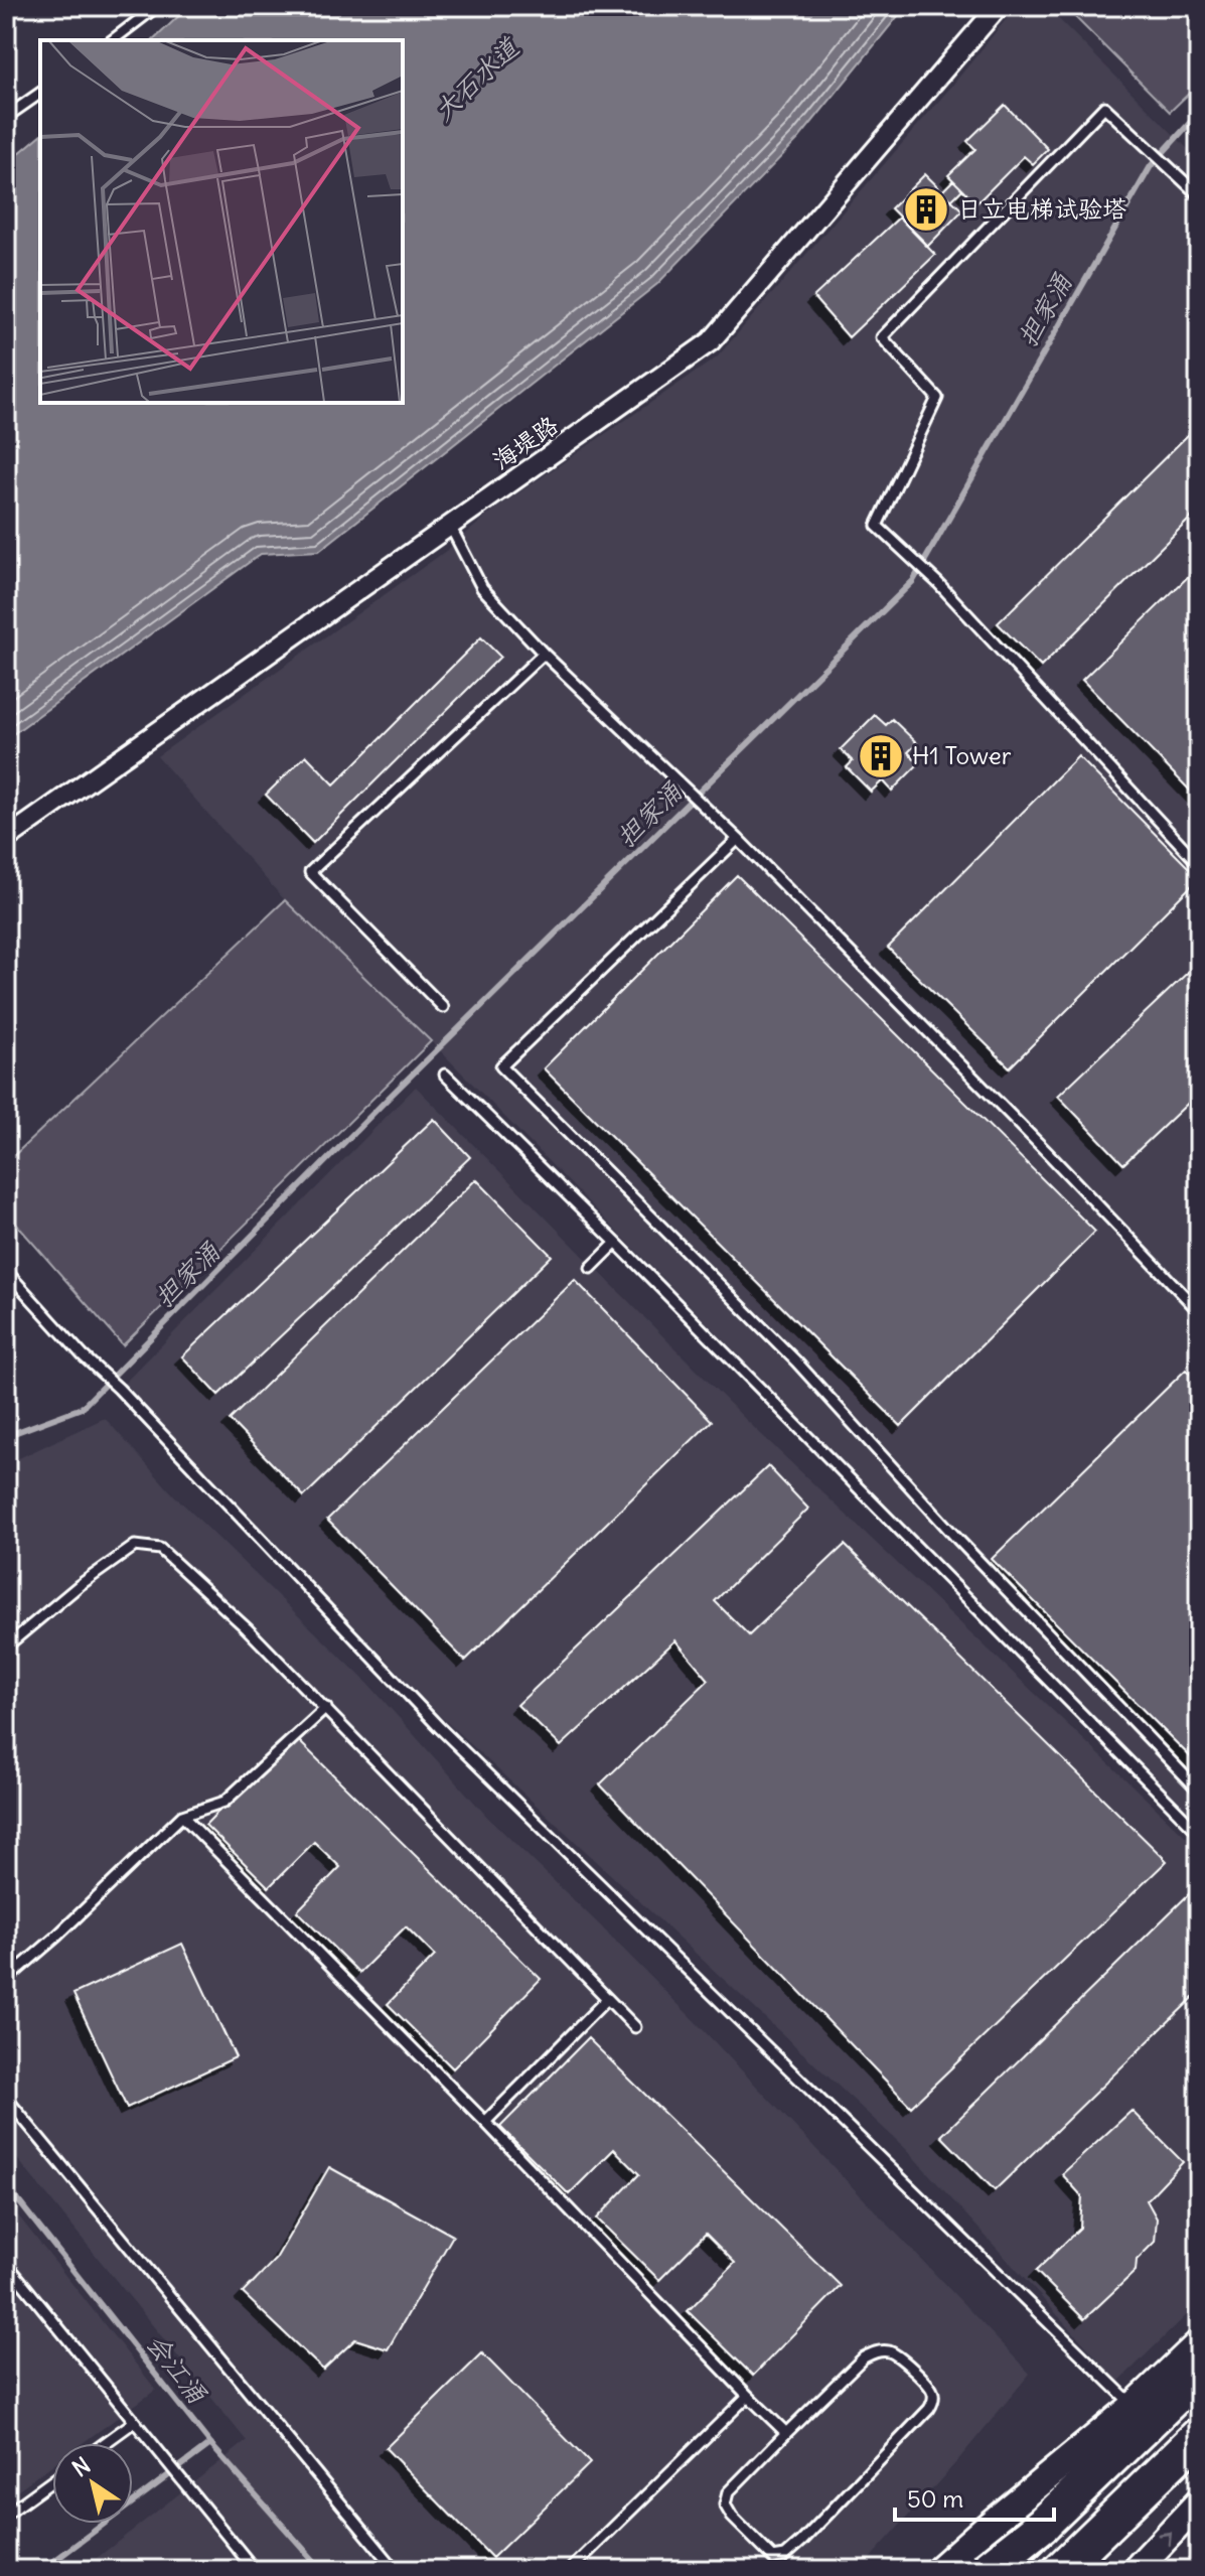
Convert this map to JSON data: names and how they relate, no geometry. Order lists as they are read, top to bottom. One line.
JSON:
{"streets":{"street":["海堤路"]},"water":["大石水道","担家涌","会江涌"],"places":{"building":["日立电梯试验塔","H1 Tower"]},"scale_bar":"50 m","north":"top left"}
